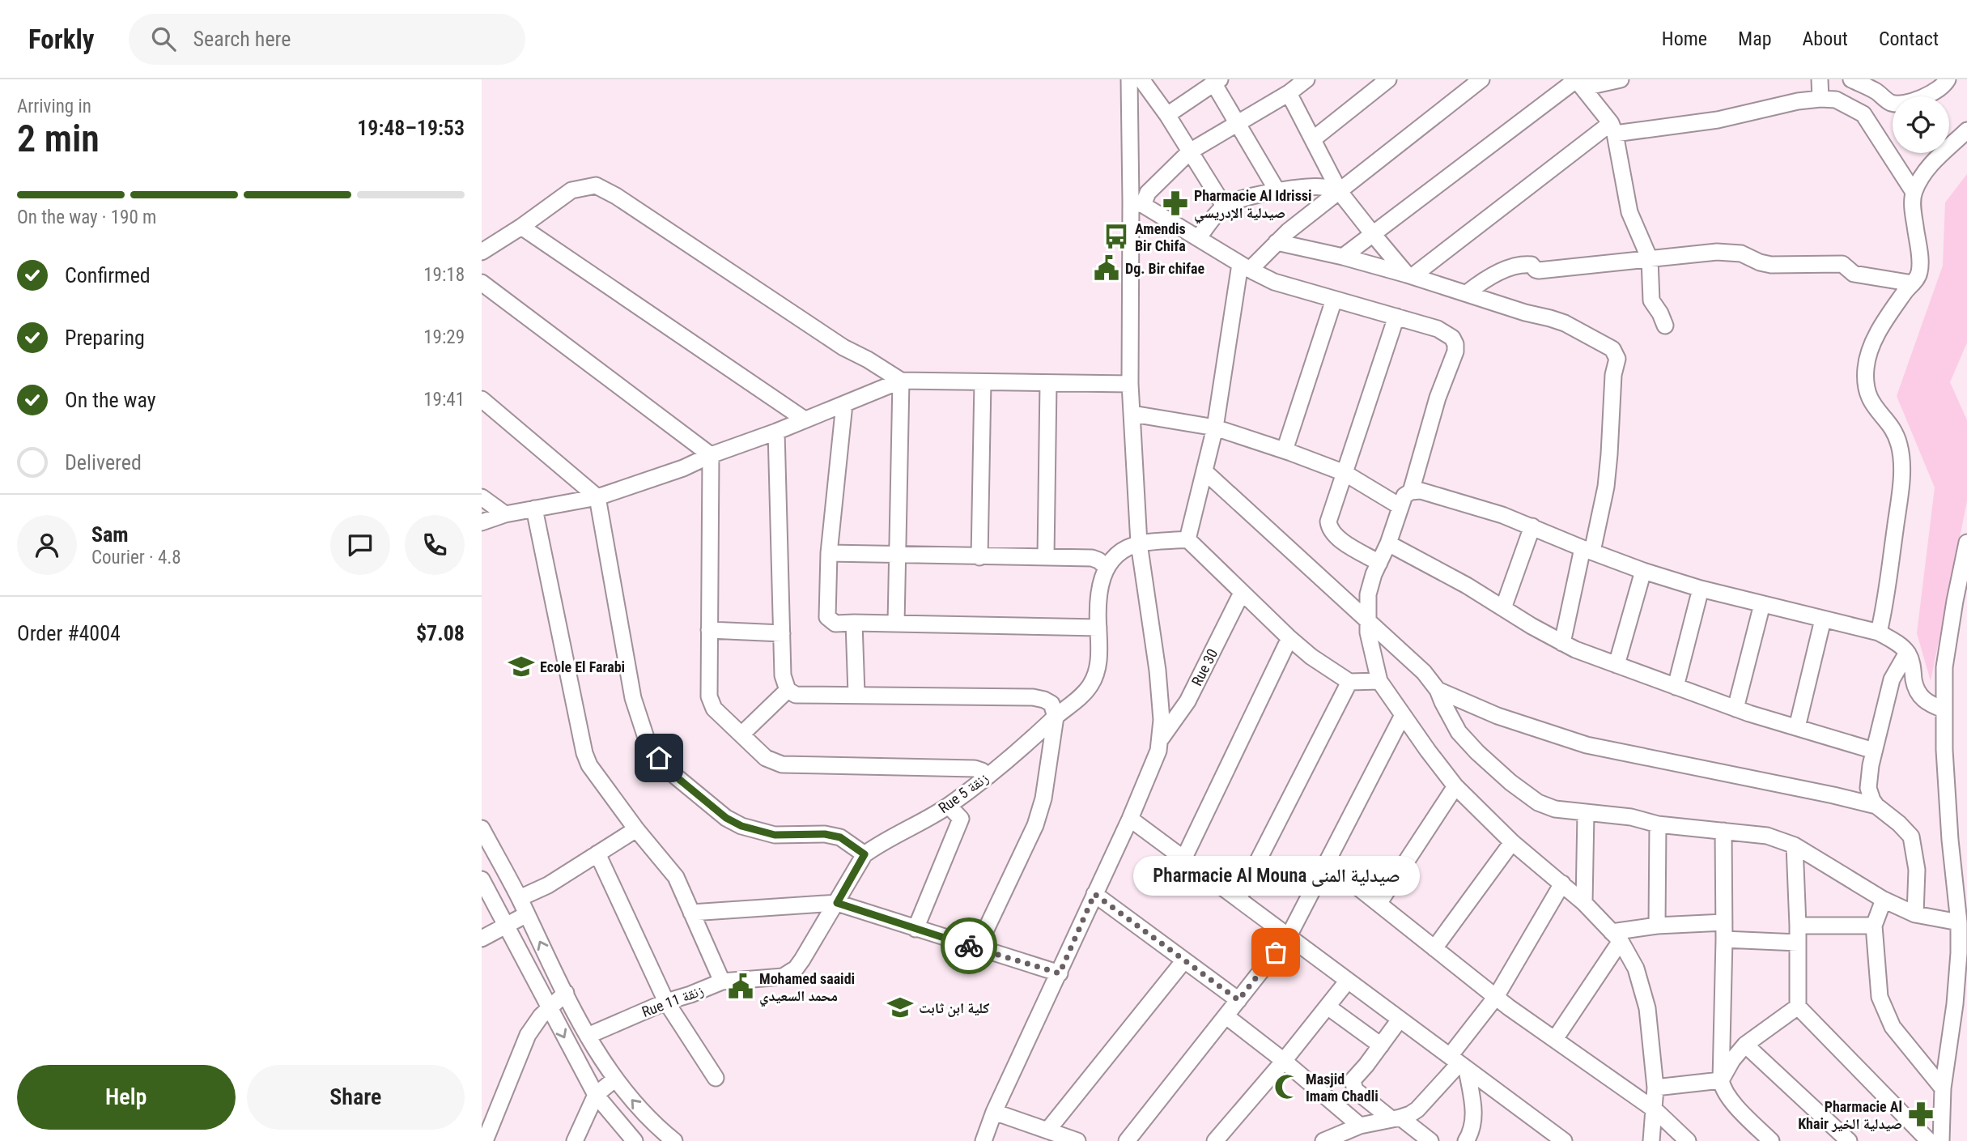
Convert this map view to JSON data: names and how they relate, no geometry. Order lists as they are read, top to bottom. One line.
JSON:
{"streets":{"street":["Rue 30","Rue 5 زنقة","Rue 11 زنقة"]},"crossings":[["Rue 5 زنقة","Rue 11 زنقة"]],"places":{"pharmacy":["Pharmacie Al Idrissi صيدلية الإدريسي","Pharmacie Al Khair صيدلية الخير"],"bus stop":["Amendis Bir Chifa"],"public building":["Dg. Bir chifae","Mohamed saaidi محمد السعيدي"],"school or university":["Ecole El Farabi","كلية ابن ثابت"],"other":["Pharmacie Al Mouna صيدلية المنى"],"mosque":["Masjid Imam Chadli"]},"page":{"header":"Forkly","search":"Search here","nav":["Home","Map","About","Contact"],"heading":["2 min","Arriving in","19:48–19:53"],"panel":["Sam","Courier · 4.8","Order #4004","$7.08"],"bar":"On the way · 190 m","list":[["Confirmed","19:18"],["Preparing","19:29"],["On the way","19:41"],"Delivered"],"bubble":"Pharmacie Al Mouna صيدلية المنى","buttons":["Help","Share"]}}
